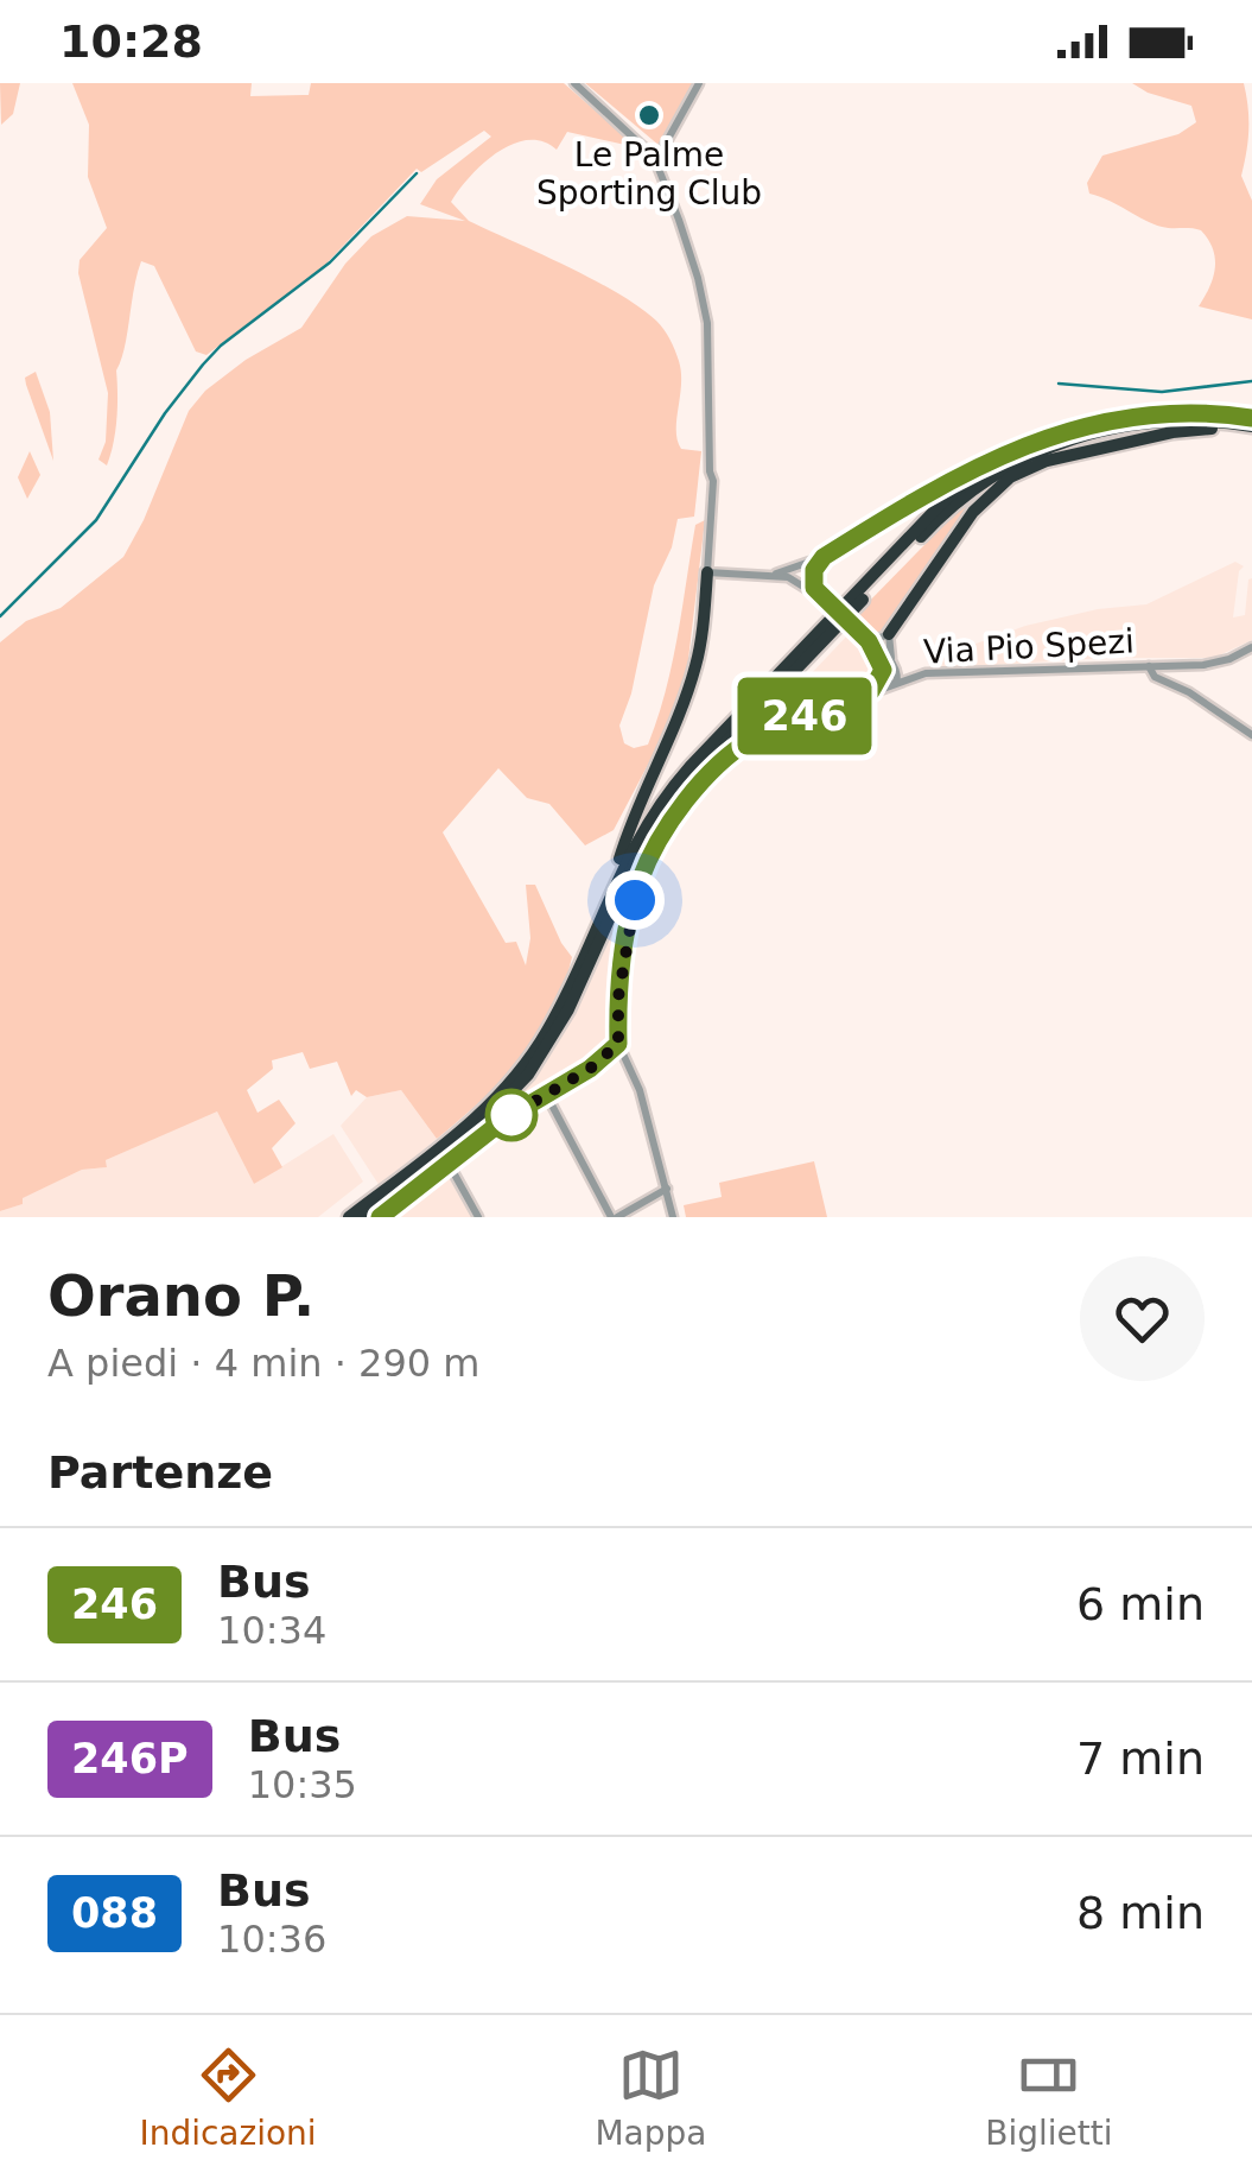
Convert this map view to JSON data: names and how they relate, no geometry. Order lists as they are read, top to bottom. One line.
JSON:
{"streets":{"street":["Via Pio Spezi"]},"places":["Le Palme Sporting Club"],"lines":["bus line 246"],"page":{"status":"10:28","on_map":"246","heading":[["Orano P.","A piedi · 4 min · 290 m"],"Partenze"],"list":[{"mark":"246","name":"Bus","note":"10:34","value":"6 min"},{"mark":"246P","name":"Bus","note":"10:35","value":"7 min"},{"mark":"088","name":"Bus","note":"10:36","value":"8 min"}],"tabs":["Indicazioni","Mappa","Biglietti"]}}
